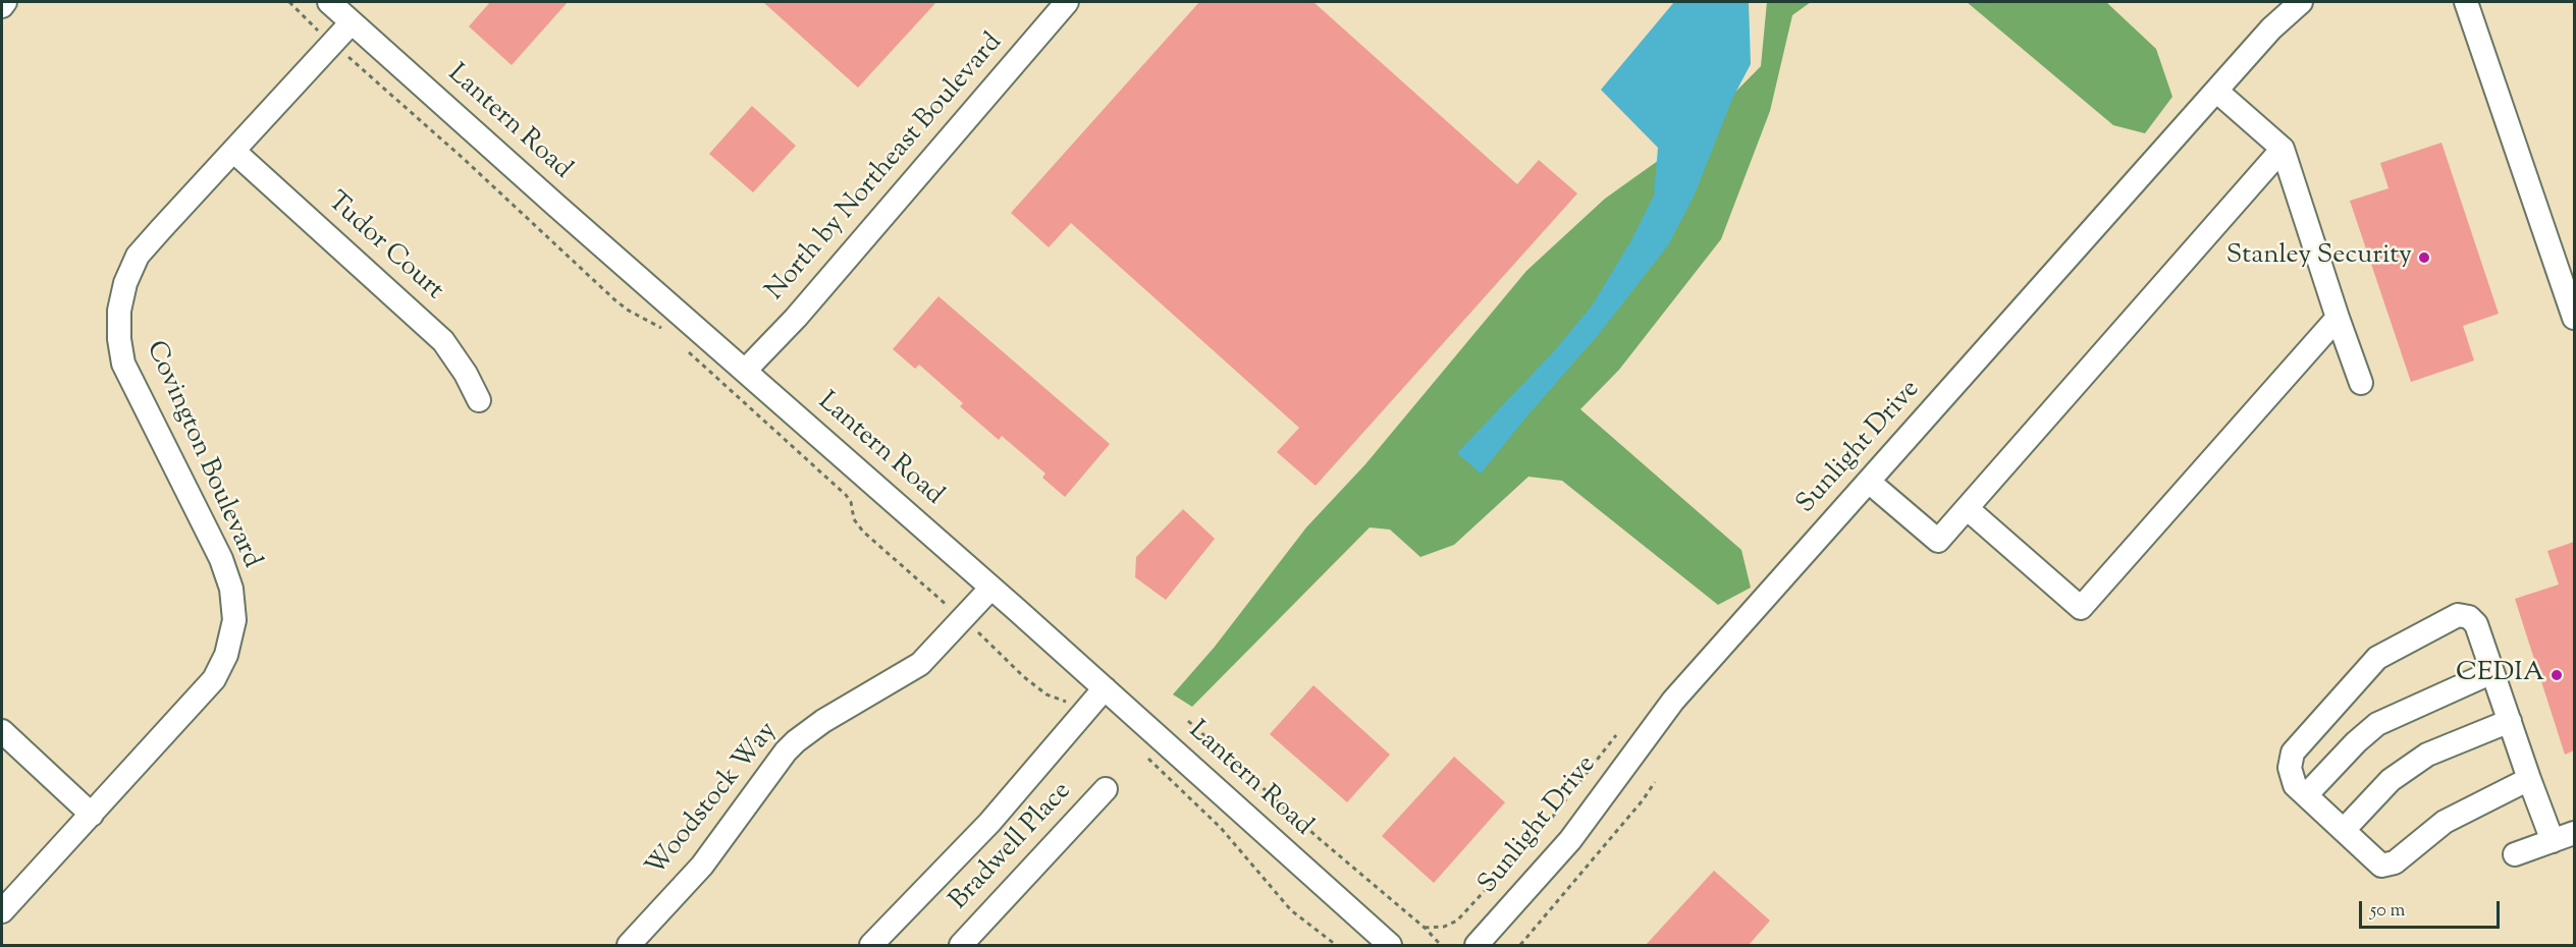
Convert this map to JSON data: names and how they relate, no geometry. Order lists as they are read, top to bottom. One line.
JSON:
{"streets":{"street":["Lantern Road","North by Northeast Boulevard","Tudor Court","Sunlight Drive","Covington Boulevard","Woodstock Way","Bradwell Place"]},"crossings":[["Lantern Road","North by Northeast Boulevard"],["Lantern Road","Covington Boulevard"],["Lantern Road","Woodstock Way"],["Tudor Court","Covington Boulevard"]],"places":["Stanley Security","CEDIA"],"scale_bar":"50 m"}
